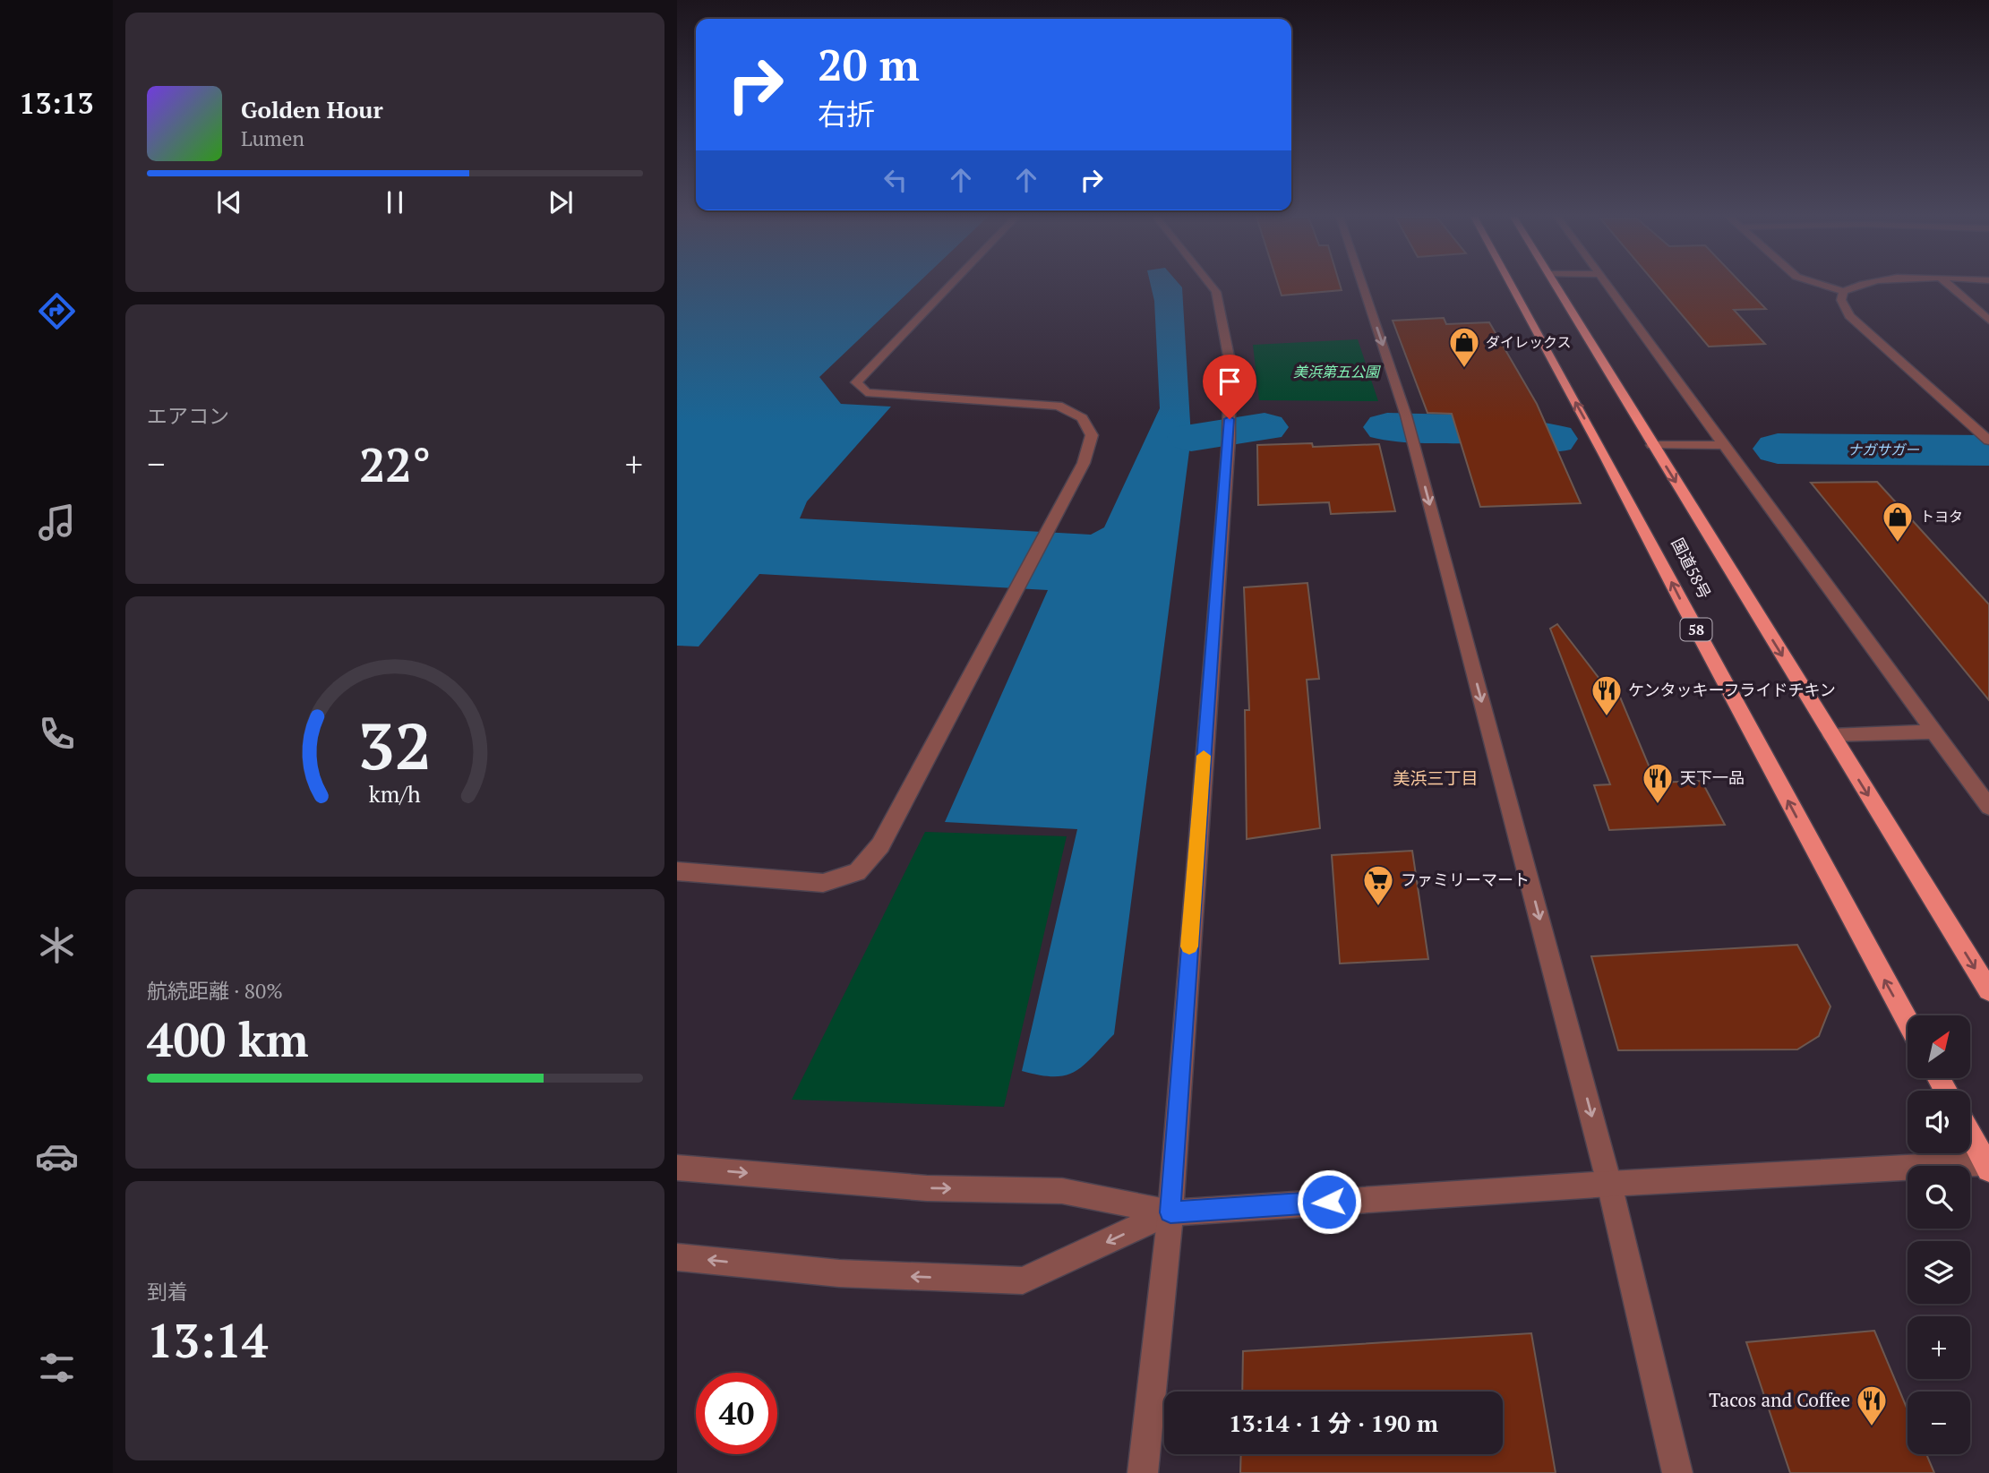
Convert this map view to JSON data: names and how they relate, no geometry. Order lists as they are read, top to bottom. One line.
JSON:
{"streets":{"highway":["国道58号","58"]},"districts":["美浜三丁目"],"water":["ナガサガー"],"parks":["美浜第五公園"],"places":{"shop":["ダイレックス","トヨタ"],"restaurant":["ケンタッキーフライドチキン","天下一品","Tacos and Coffee"],"supermarket":["ファミリーマート"]},"north":"top right","page":{"tabs":"13:13","turn":["20 m","右折"],"song":["Golden Hour","Lumen"],"tile":["エアコン",["航続距離 · 80%","400 km"],["到着","13:14"]],"heat":["−","22°","+"],"map_buttons":["+","−"],"limit":"40","trip":"13:14 · 1 分 · 190 m","gauge":["32","km/h"]}}
